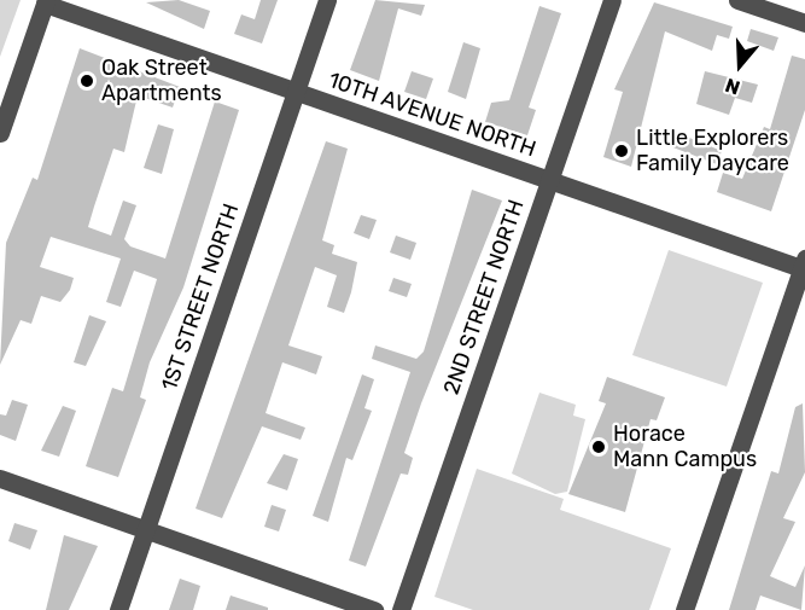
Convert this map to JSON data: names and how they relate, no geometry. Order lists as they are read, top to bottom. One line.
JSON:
{"streets":{"street":["10TH AVENUE NORTH","1ST STREET NORTH","2ND STREET NORTH"]},"crossings":[["10TH AVENUE NORTH","1ST STREET NORTH"],["10TH AVENUE NORTH","2ND STREET NORTH"]],"places":["Oak Street Apartments","Little Explorers Family Daycare","Horace Mann Campus"],"north":"bottom"}
